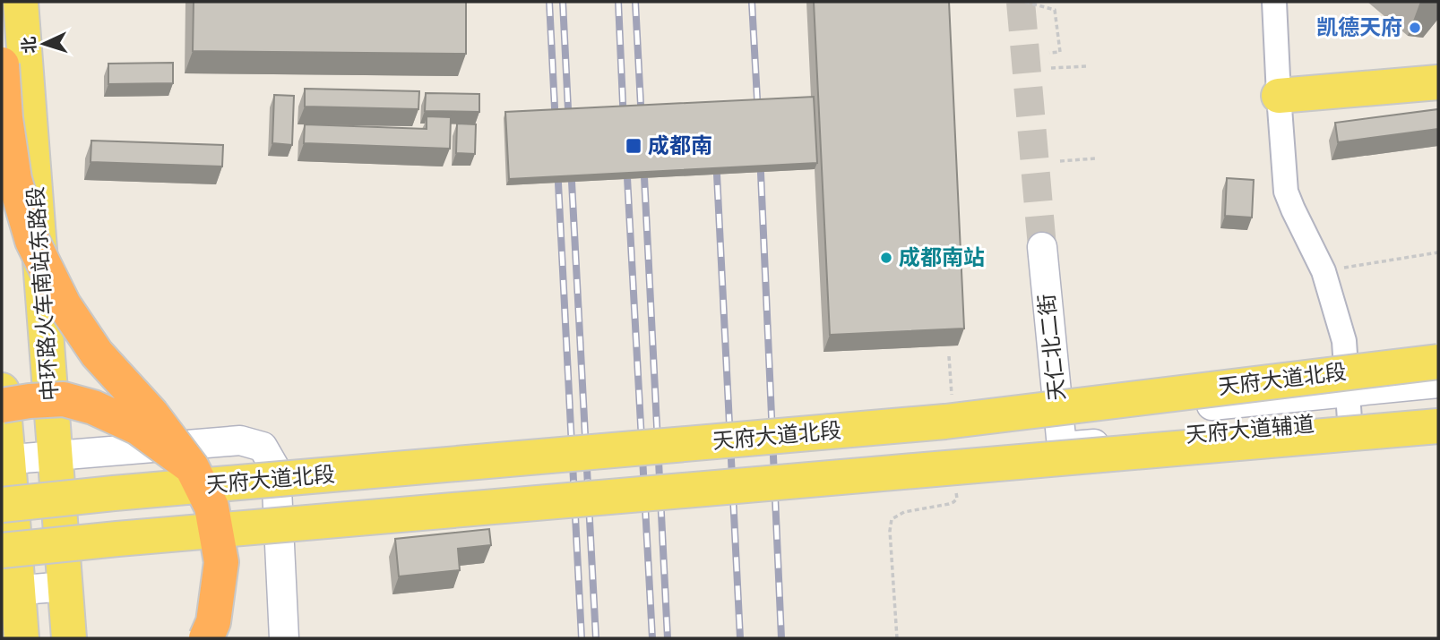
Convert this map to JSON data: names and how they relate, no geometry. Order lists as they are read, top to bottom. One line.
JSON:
{"streets":{"main road":["中环路火车南站东路段","天府大道北段"],"street":["天仁北二街","天府大道辅道"]},"crossings":[["天仁北二街","天府大道辅道"]],"places":{"other":["凯德天府","成都南站"],"transit":["成都南"]},"north":"left"}
